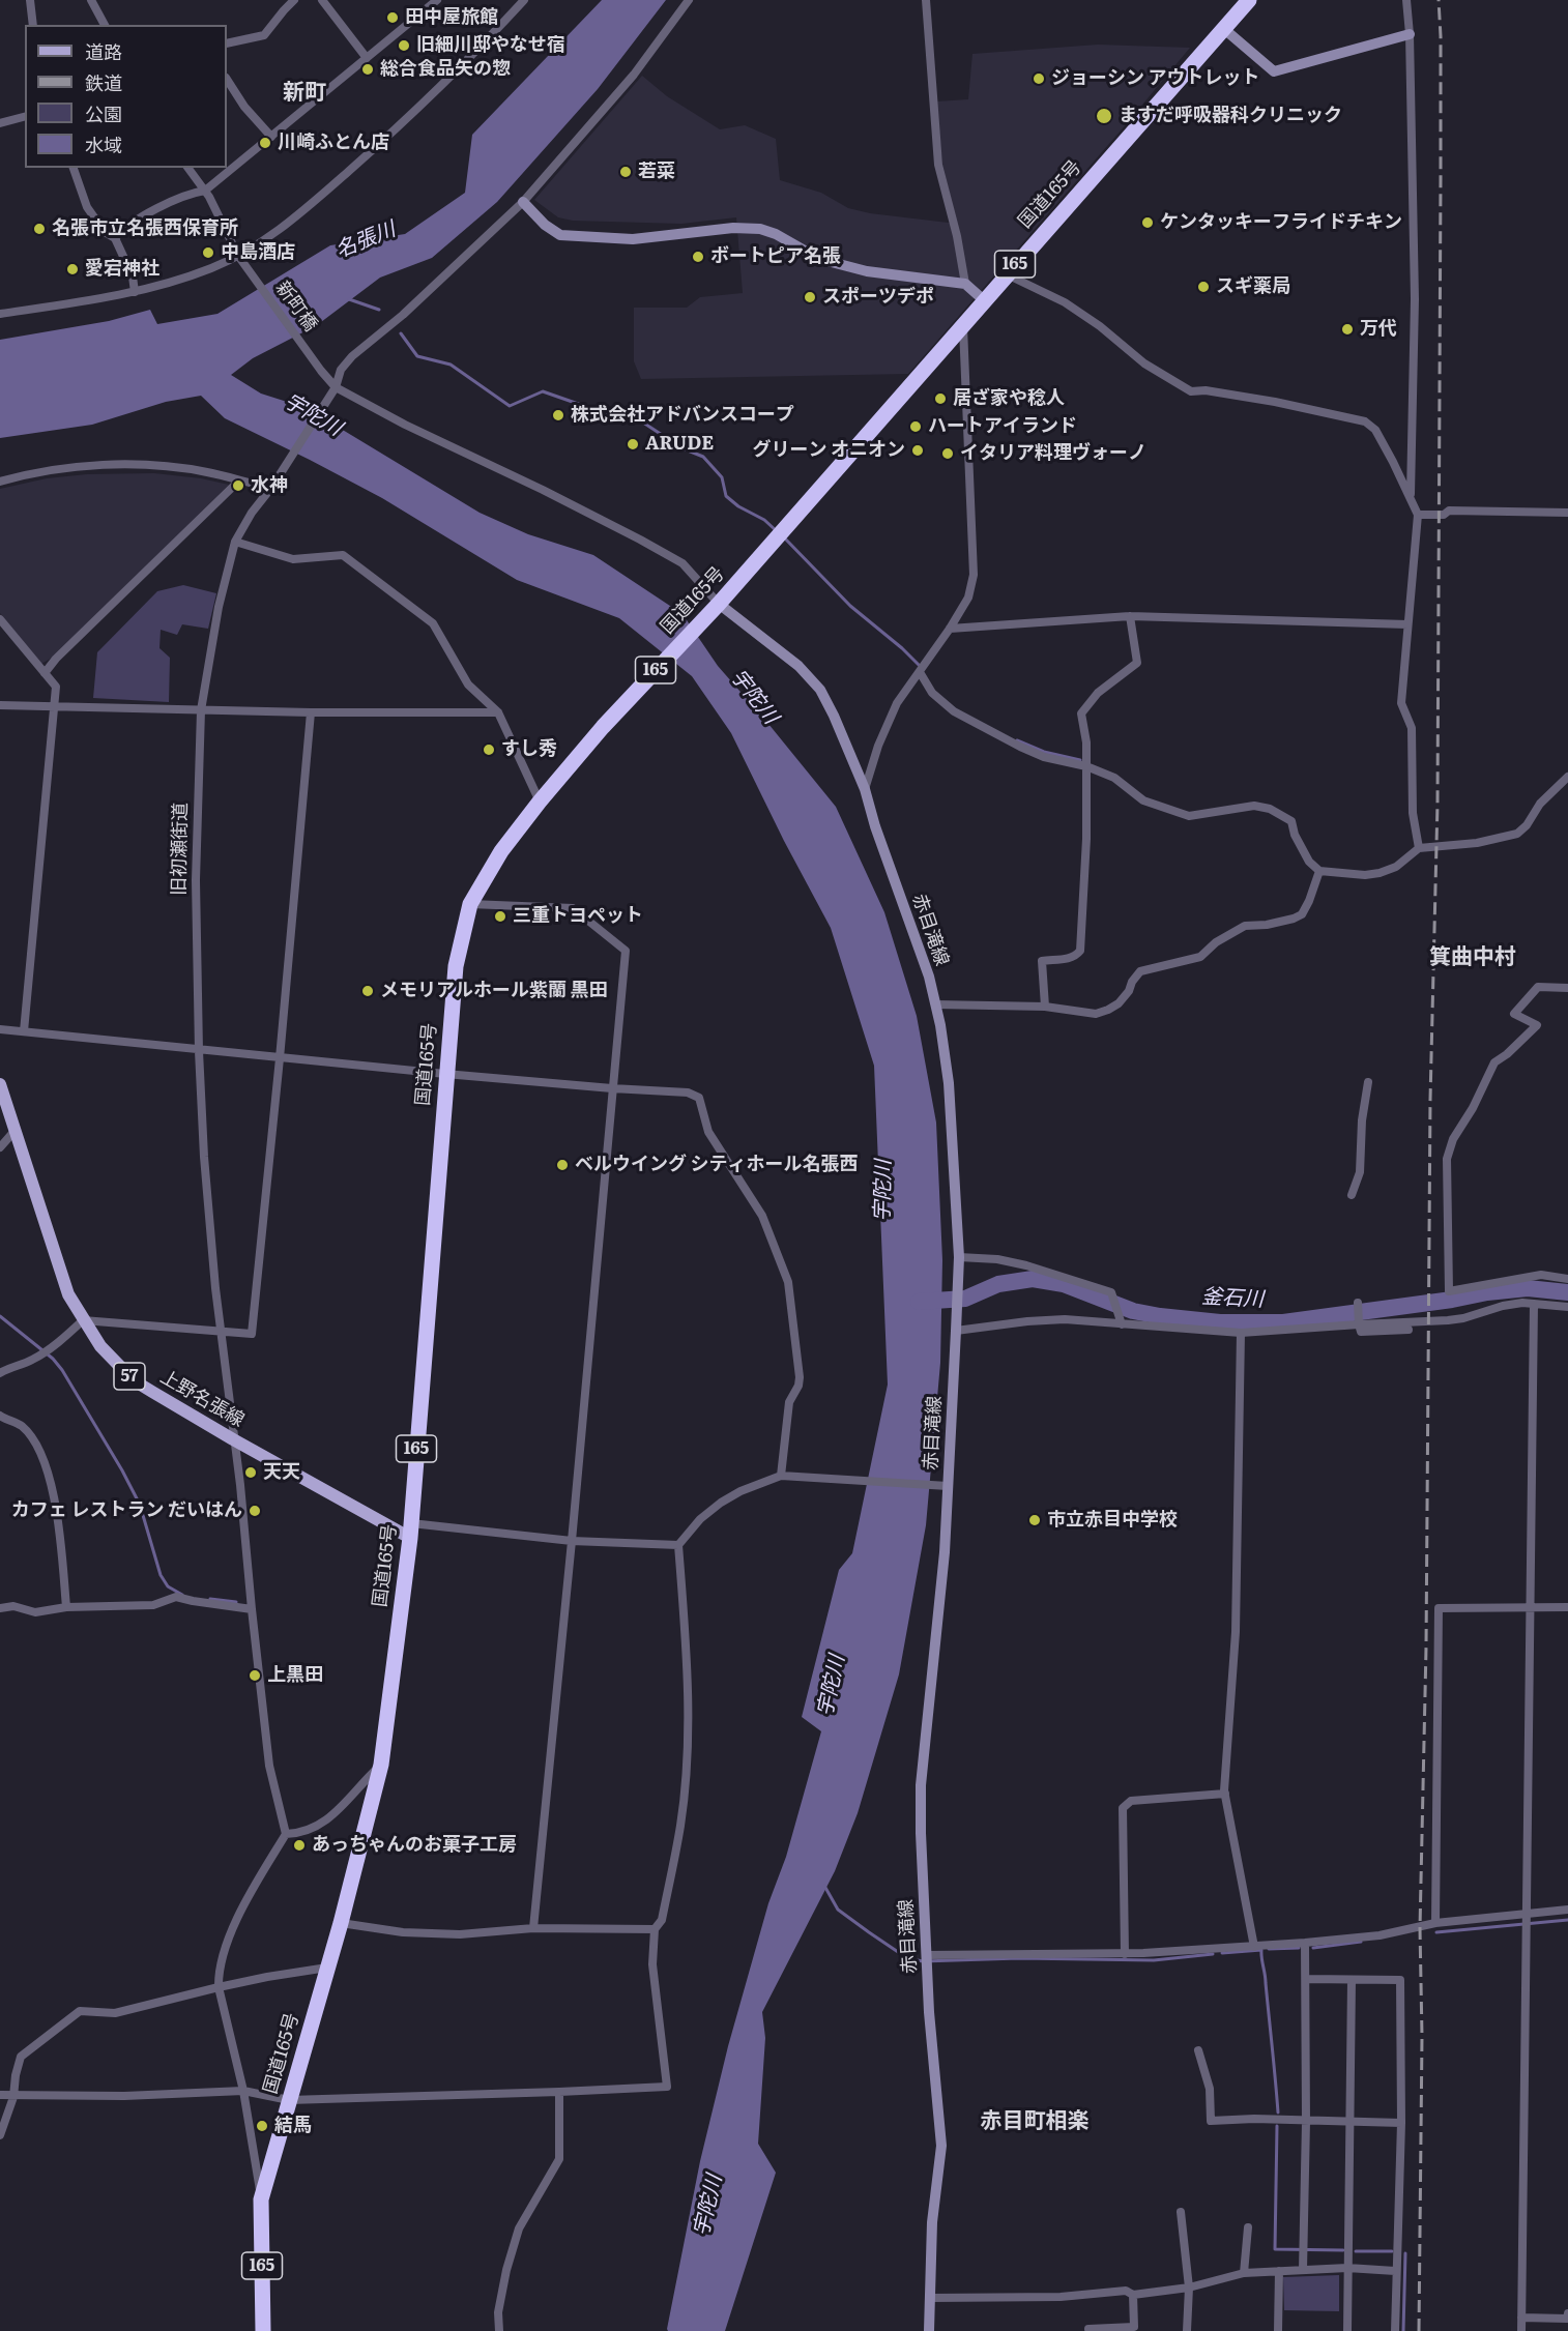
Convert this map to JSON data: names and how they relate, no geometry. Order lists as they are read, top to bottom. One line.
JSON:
{"streets":{"highway":["国道165号","165"],"main road":["赤目滝線","57","上野名張線"],"street":["新町橋","旧初瀬街道"]},"crossings":[["国道165号","赤目滝線"],["国道165号","上野名張線"],["新町橋","旧初瀬街道"],["旧初瀬街道","上野名張線"]],"districts":["新町","箕曲中村","赤目町相楽"],"water":["名張川","宇陀川","釜石川"],"places":["田中屋旅館","旧細川邸やなせ宿","総合食品矢の惣","ジョーシン アウトレット","ますだ呼吸器科クリニック","川崎ふとん店","若菜","ケンタッキーフライドチキン","名張市立名張西保育所","中島酒店","ボートピア名張","愛宕神社","スギ薬局","スポーツデポ","万代","居ざ家や稔人","株式会社アドバンスコープ","ハートアイランド","ARUDE","グリーン オニオン","イタリア料理ヴォーノ","水神","すし秀","三重トヨペット","メモリアルホール紫蘭 黒田","ベルウイング シティホール名張西","天天","カフェ レストラン だいはん","市立赤目中学校","上黒田","あっちゃんのお菓子工房","結馬"],"legend":["道路","鉄道","公園","水域"]}
